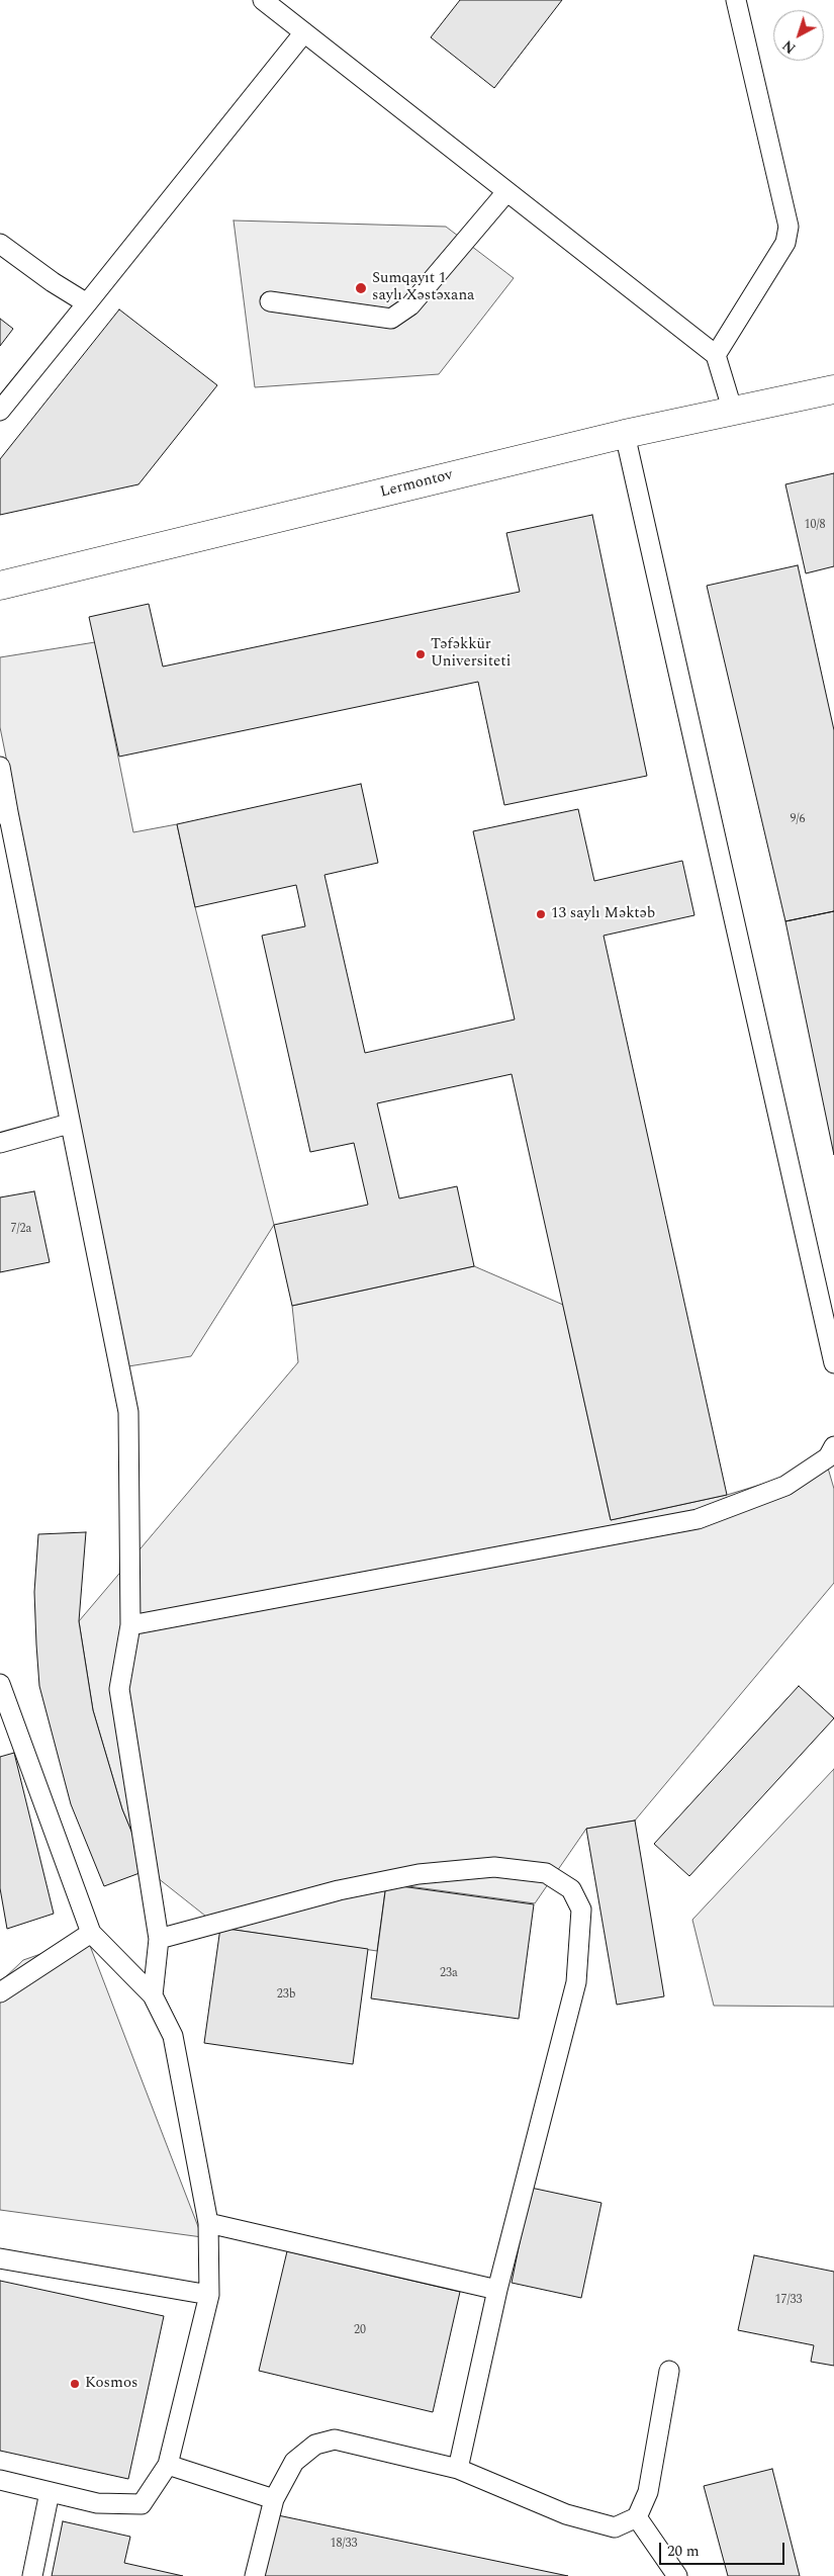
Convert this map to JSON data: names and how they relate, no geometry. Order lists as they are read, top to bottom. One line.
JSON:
{"streets":{"street":["Lermontov"]},"places":["Sumqayıt 1 saylı Xəstəxana","Təfəkkür Universiteti","13 saylı Məktəb","Kosmos"],"house_numbers":["10/8","9/6","7/2a","23a","23b","17/33","20","18/33"],"scale_bar":"20 m","north":"bottom left"}
